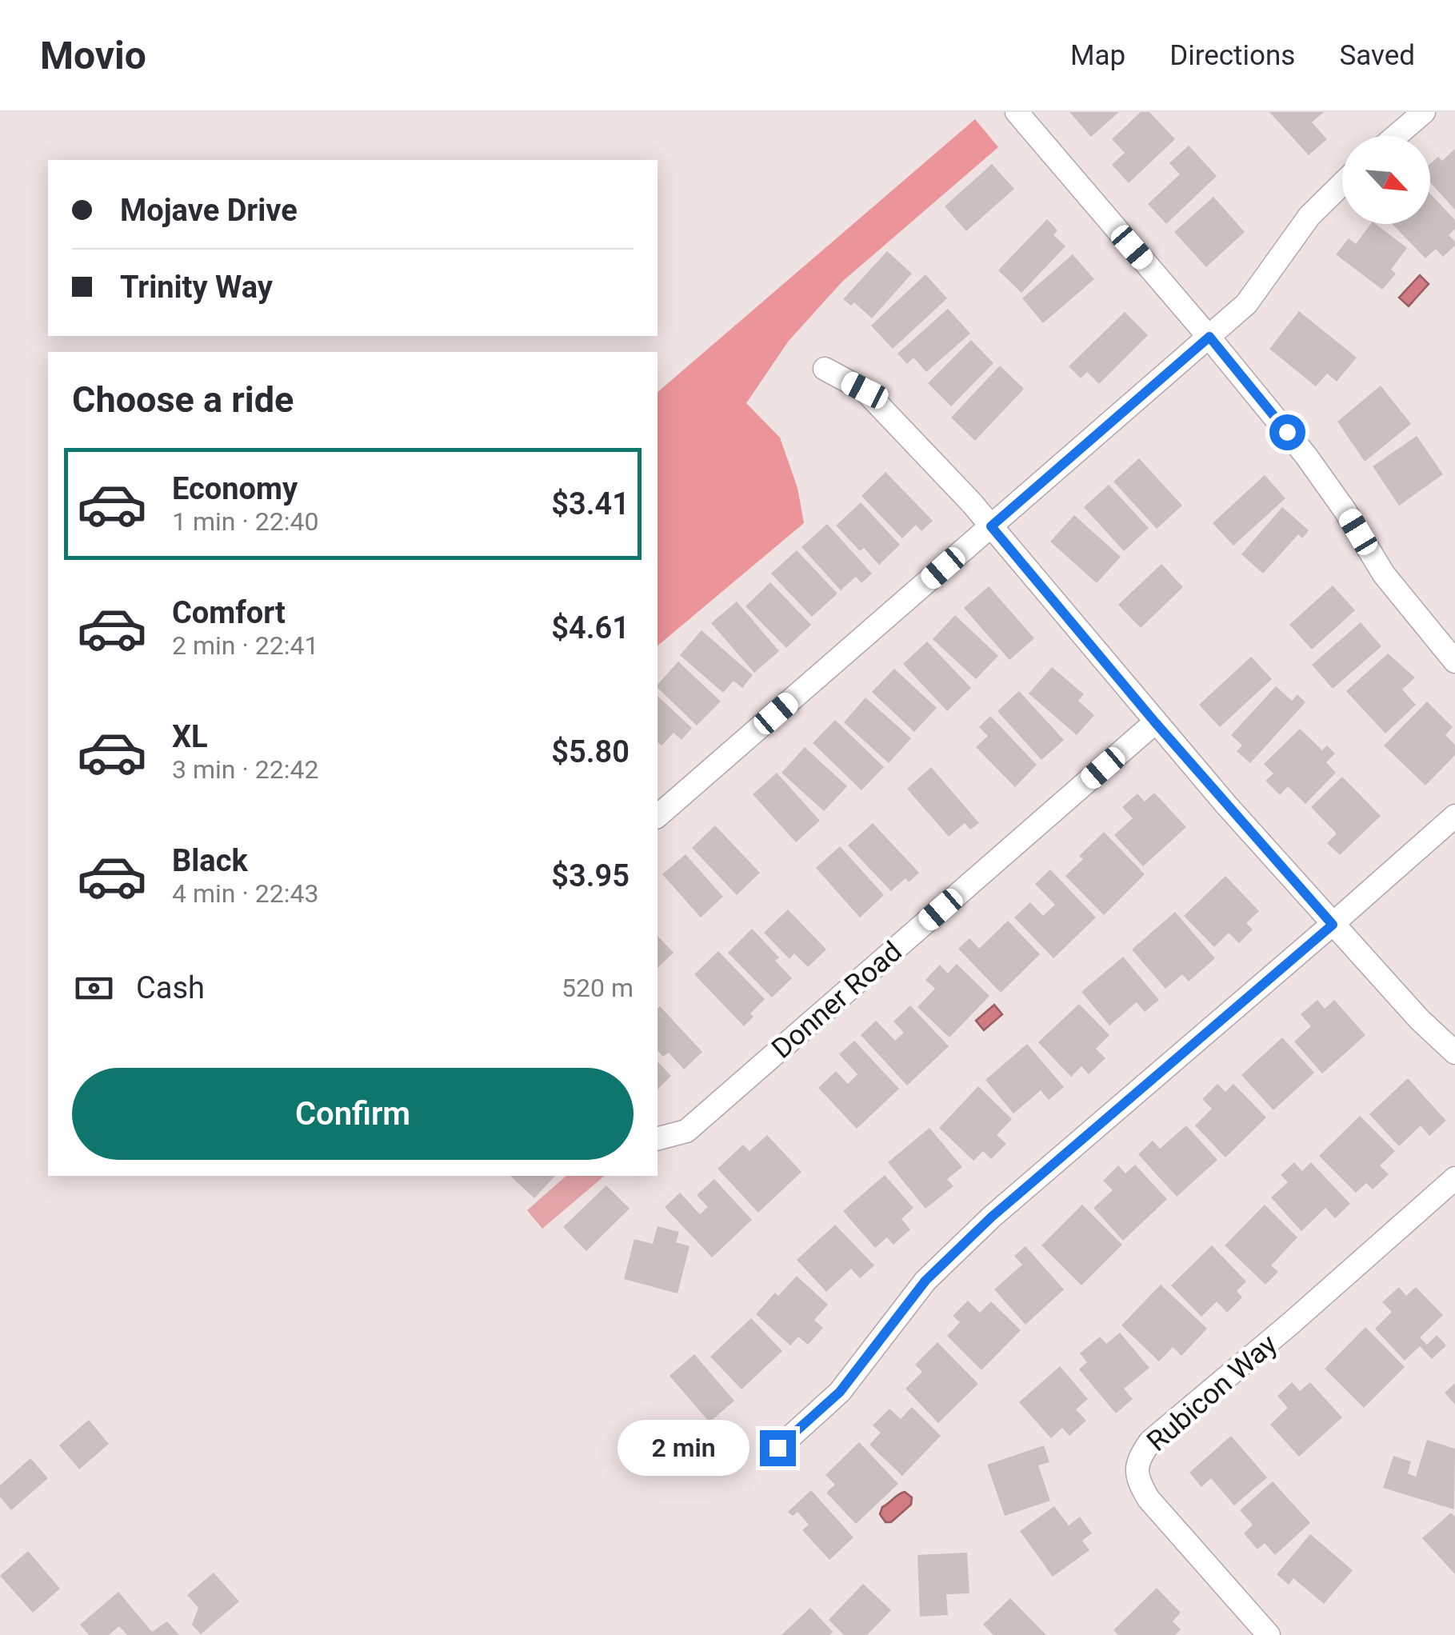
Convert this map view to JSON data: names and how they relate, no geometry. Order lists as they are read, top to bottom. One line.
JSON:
{"streets":{"street":["Donner Road","Rubicon Way"]},"north":"bottom right","page":{"header":"Movio","nav":["Map","Directions","Saved"],"banner":["Mojave Drive","Trinity Way"],"heading":"Choose a ride","list":[{"name":"Economy","note":"1 min · 22:40","value":"$3.41"},{"name":"Comfort","note":"2 min · 22:41","value":"$4.61"},{"name":"XL","note":"3 min · 22:42","value":"$5.80"},{"name":"Black","note":"4 min · 22:43","value":"$3.95"}],"pay":["Cash","520 m"],"buttons":"Confirm","bubble":"2 min"}}
